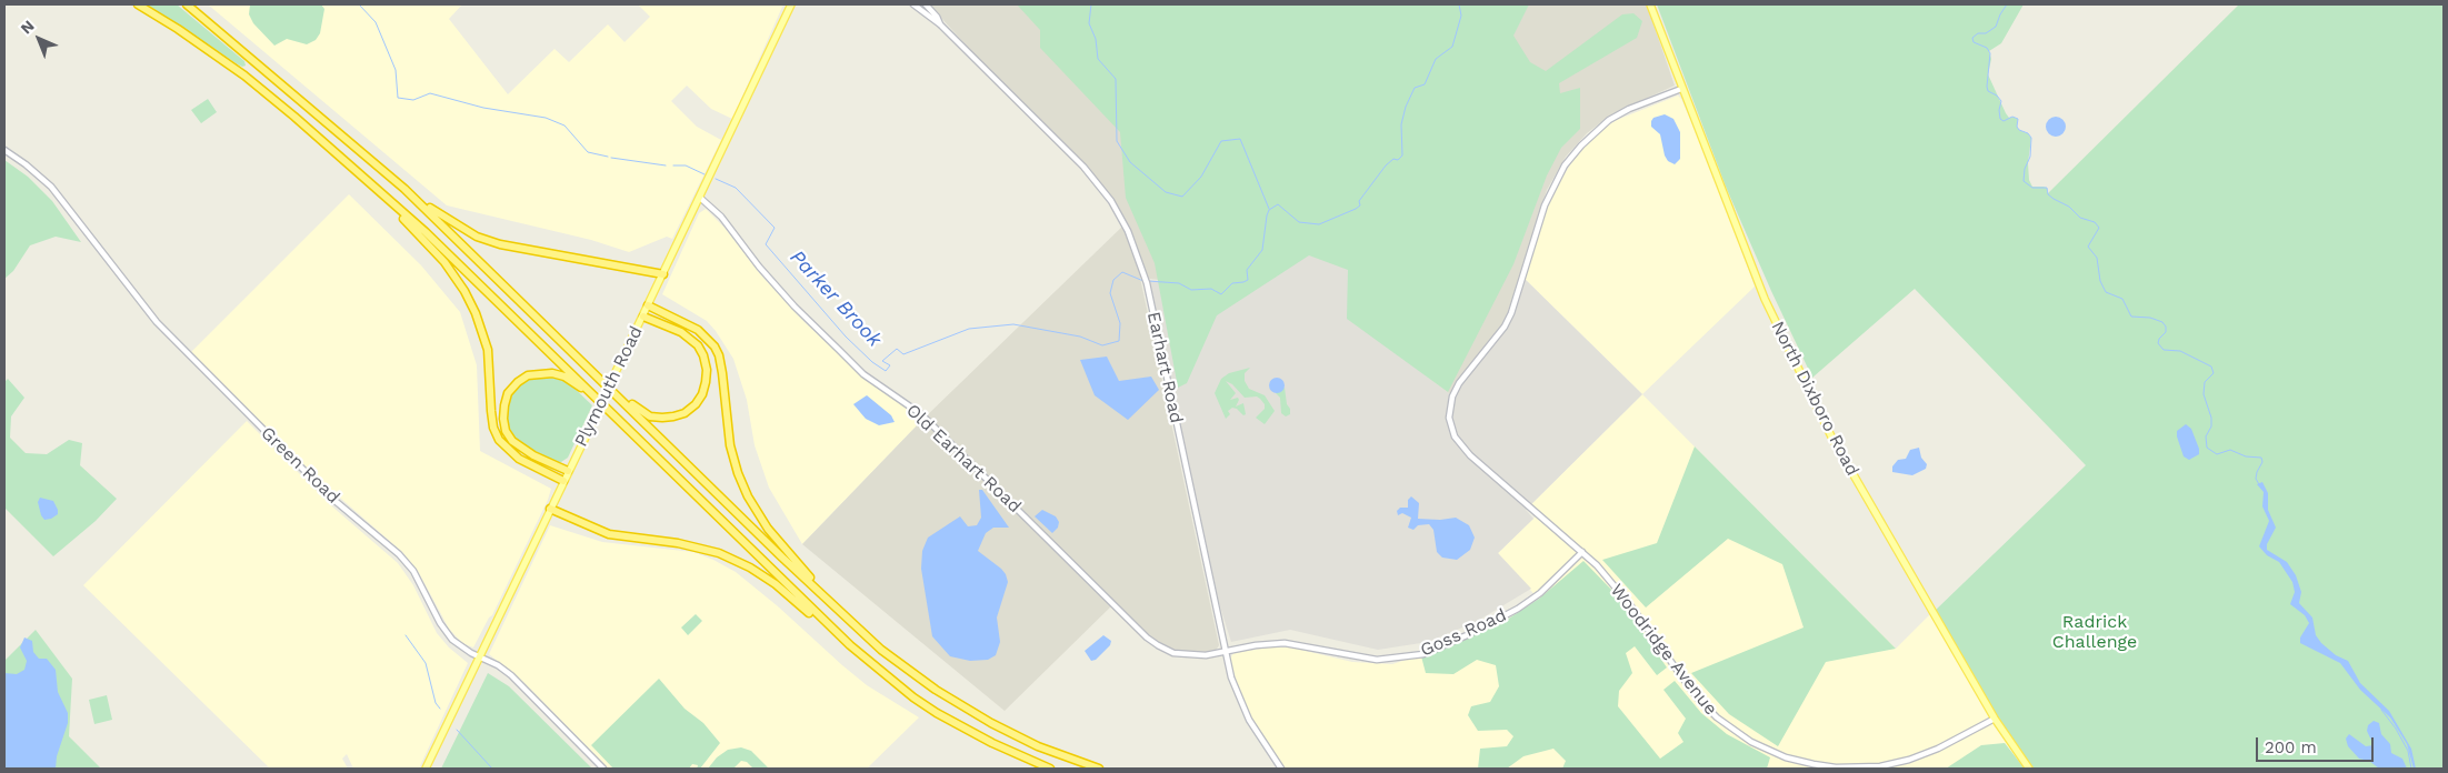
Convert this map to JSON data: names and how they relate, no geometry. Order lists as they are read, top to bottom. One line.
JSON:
{"streets":{"main road":["Plymouth Road","North Dixboro Road"],"street":["Earhart Road","Old Earhart Road","Green Road","Goss Road","Woodridge Avenue"]},"crossings":[["Earhart Road","Old Earhart Road"],["Earhart Road","Goss Road"],["Plymouth Road","Old Earhart Road"],["Plymouth Road","Green Road"],["North Dixboro Road","Woodridge Avenue"],["Old Earhart Road","Goss Road"],["Goss Road","Woodridge Avenue"]],"water":["Parker Brook"],"parks":["Radrick Challenge"],"scale_bar":"200 m","north":"top left"}
